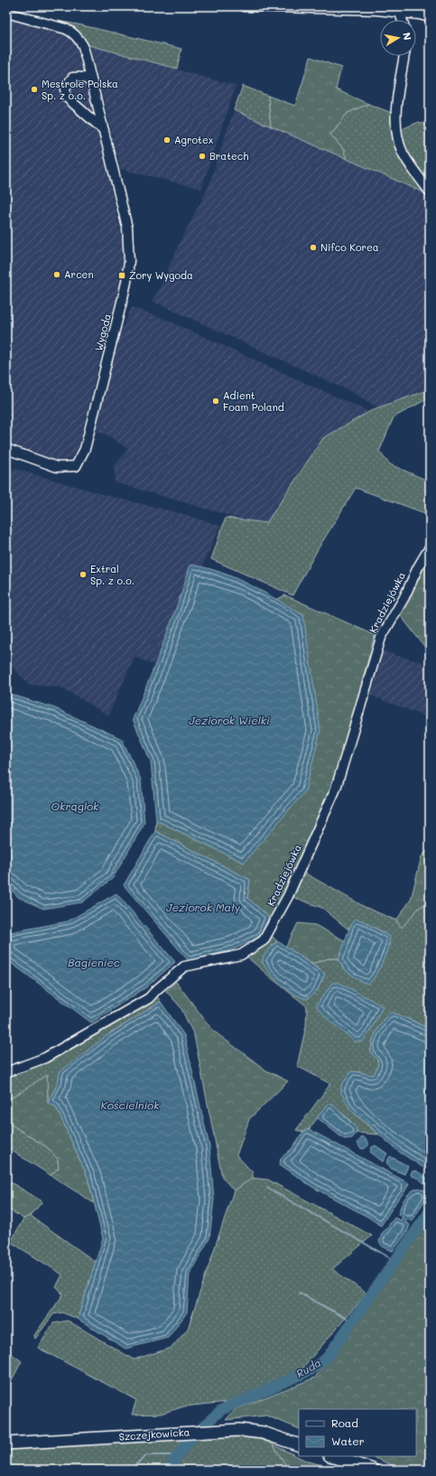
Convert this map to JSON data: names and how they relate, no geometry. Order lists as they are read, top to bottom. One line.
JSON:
{"streets":{"main road":["Szczejkowicka"],"street":["Wygoda","Kradziejówka"]},"water":["Jeziorok Wielki","Okrąglok","Jeziorok Mały","Bagieniec","Kościelniok","Ruda"],"places":{"other":["Mestrole Polska Sp. z o.o.","Agrotex","Bratech","Nifco Korea","Arcen","Adient Foam Poland","Extral Sp. z o.o."],"transit":["Żory Wygoda"]},"legend":["Road","Water"],"north":"right"}
